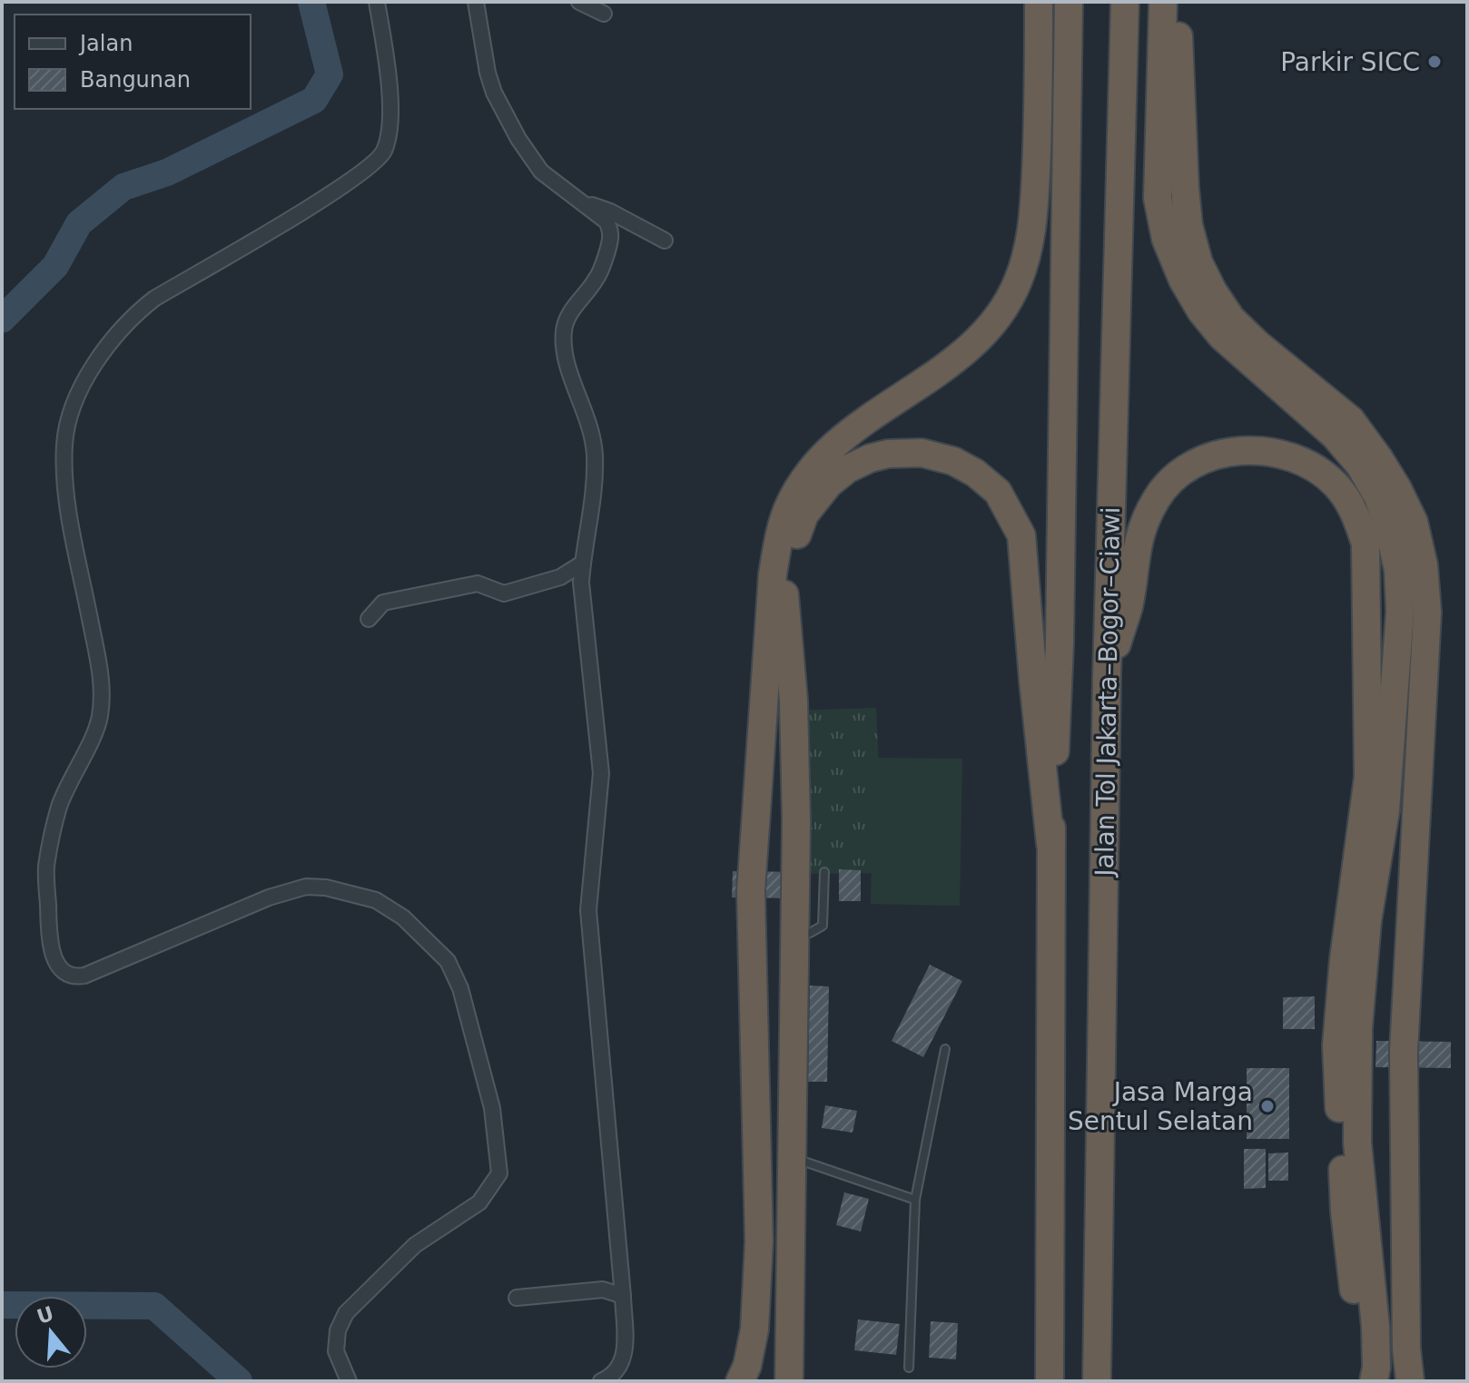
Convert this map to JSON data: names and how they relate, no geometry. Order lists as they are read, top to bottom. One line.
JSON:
{"streets":{"highway":["Jalan Tol Jakarta–Bogor–Ciawi"]},"places":["Parkir SICC","Jasa Marga Sentul Selatan"],"legend":["Jalan","Bangunan"],"north":"top"}
